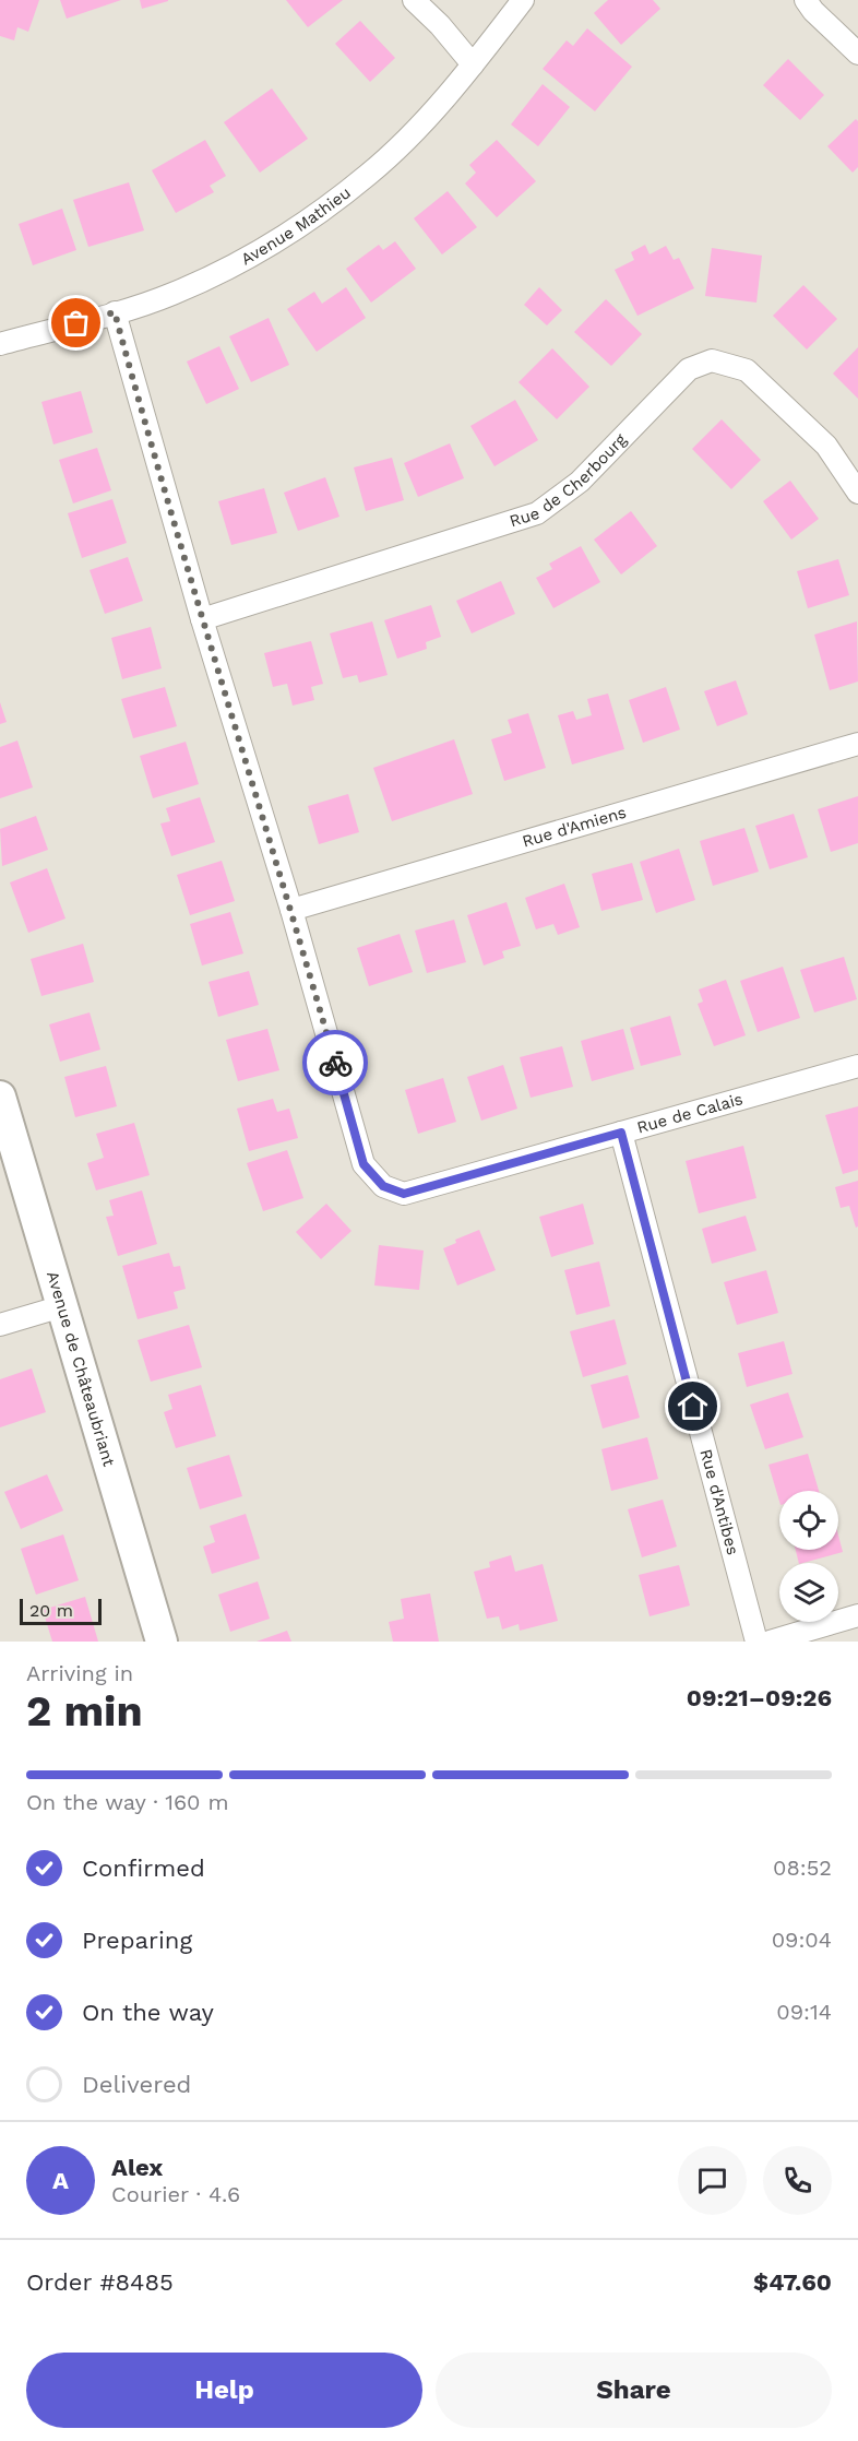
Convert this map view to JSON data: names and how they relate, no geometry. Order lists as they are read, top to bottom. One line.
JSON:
{"streets":{"street":["Avenue Mathieu","Rue de Cherbourg","Rue d'Amiens","Rue de Calais","Avenue de Châteaubriant","Rue d'Antibes"]},"crossings":[["Avenue Mathieu","Rue de Calais"],["Rue de Cherbourg","Rue de Calais"],["Rue d'Amiens","Rue de Calais"],["Rue de Calais","Rue d'Antibes"]],"scale_bar":"20 m","page":{"scale":"20 m","heading":["2 min","Arriving in","09:21–09:26"],"panel":["Alex","Courier · 4.6","Order #8485","$47.60"],"bar":"On the way · 160 m","list":[["Confirmed","08:52"],["Preparing","09:04"],["On the way","09:14"],"Delivered"],"round":"A","buttons":["Help","Share"]}}
